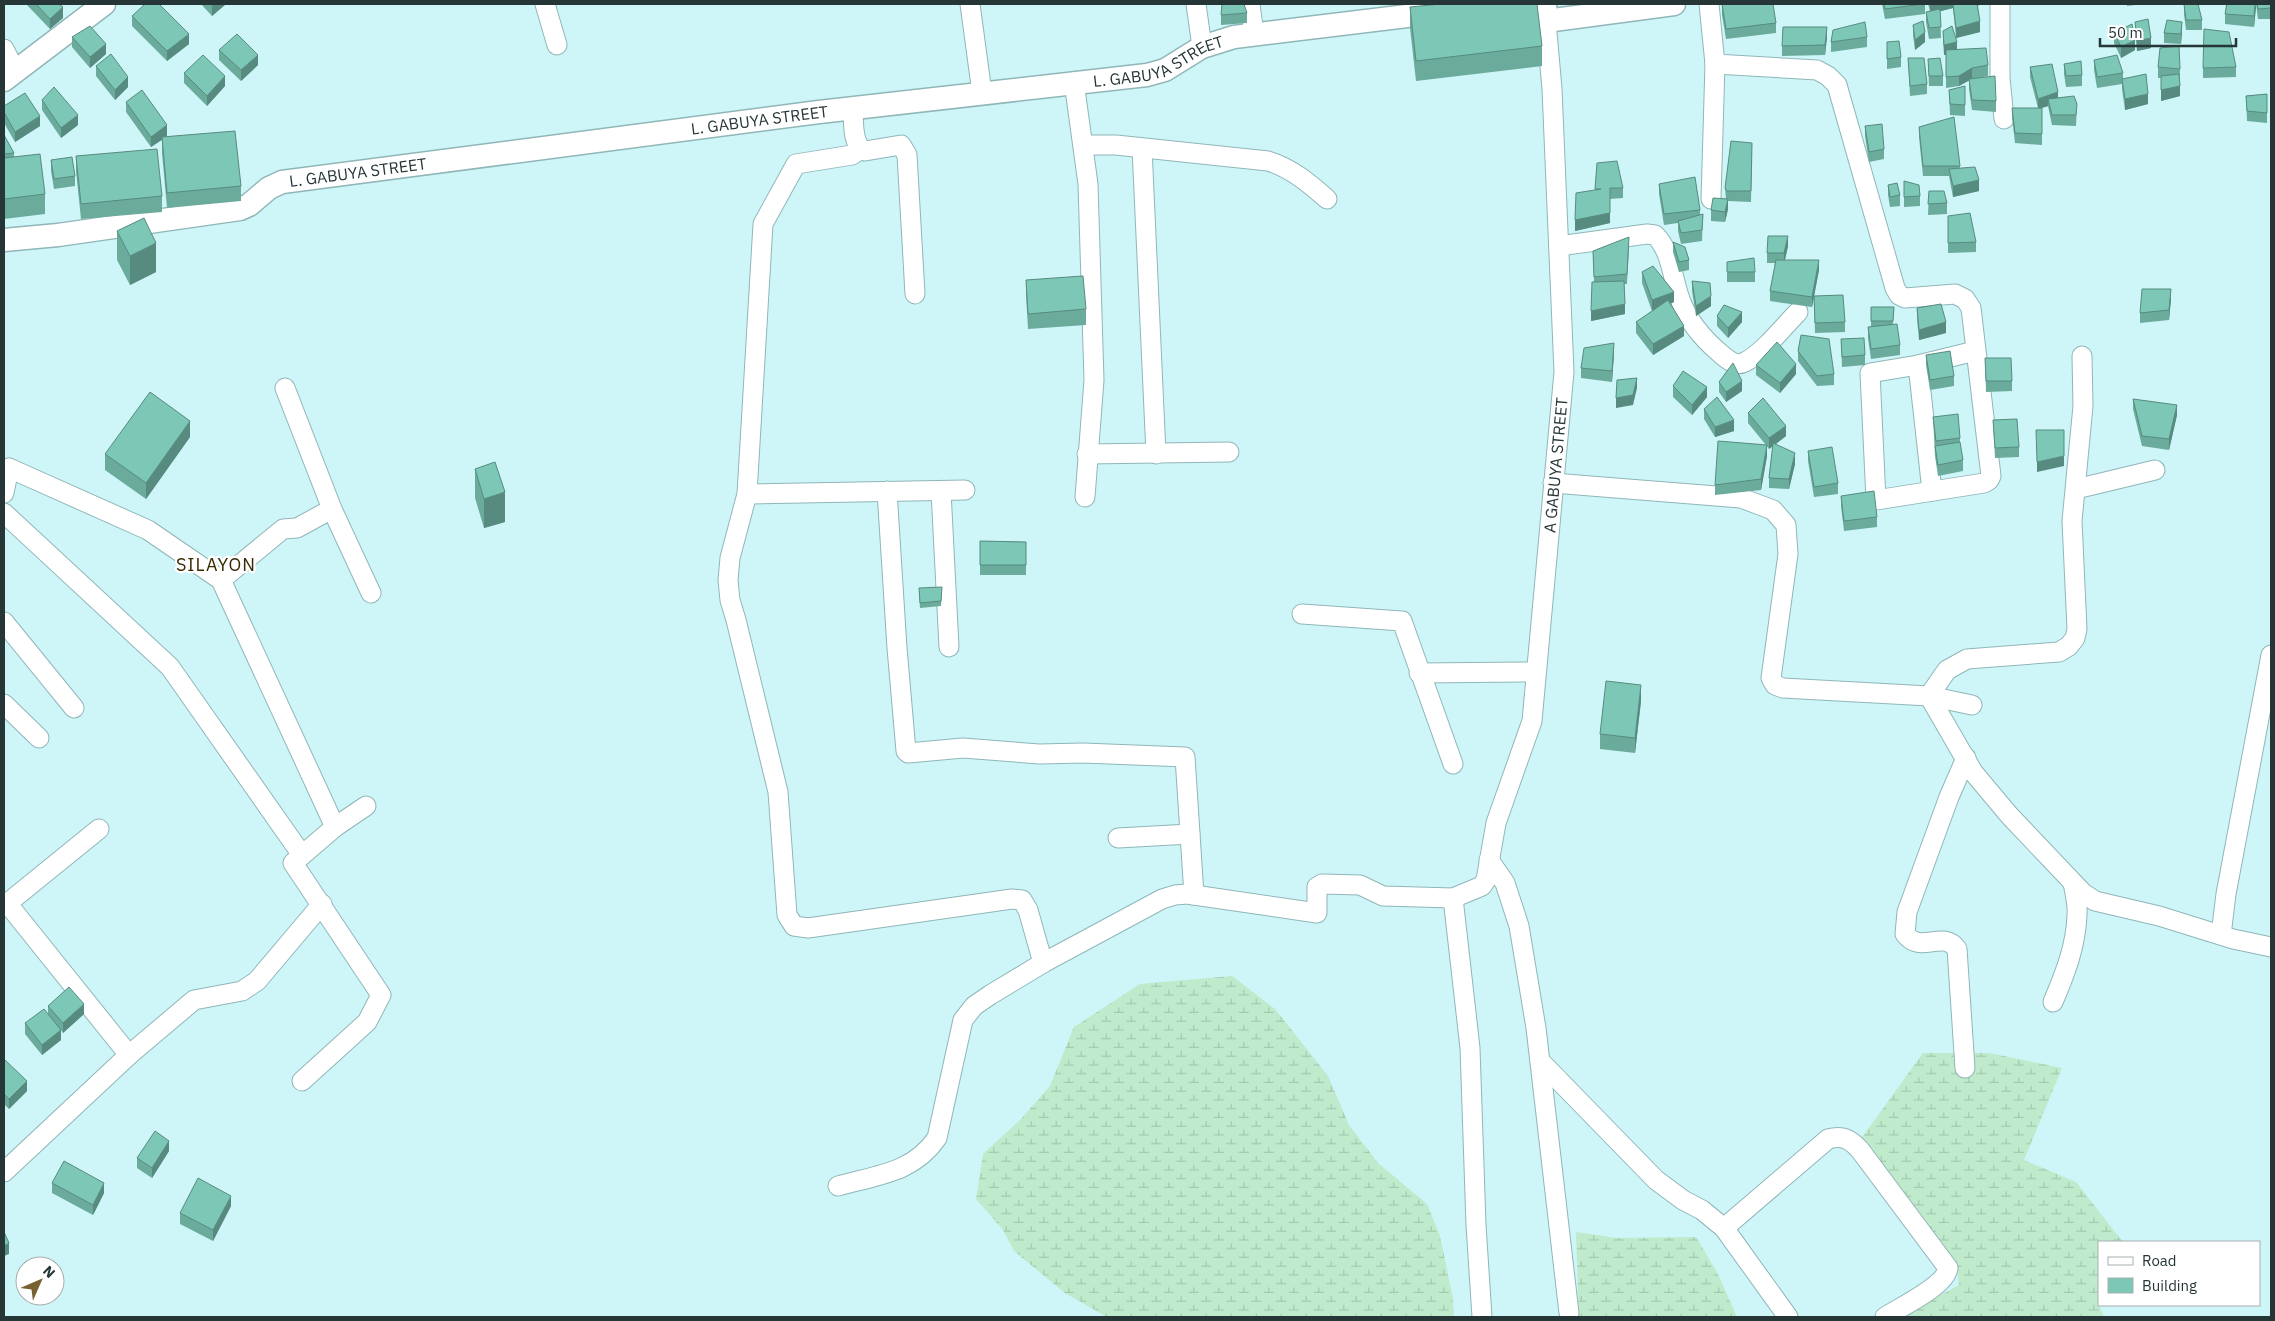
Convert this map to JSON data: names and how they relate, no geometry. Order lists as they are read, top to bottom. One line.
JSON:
{"streets":{"street":["L. GABUYA STREET","A GABUYA STREET"]},"districts":["SILAYON"],"legend":["Road","Building"],"scale_bar":"50 m","north":"top right"}
